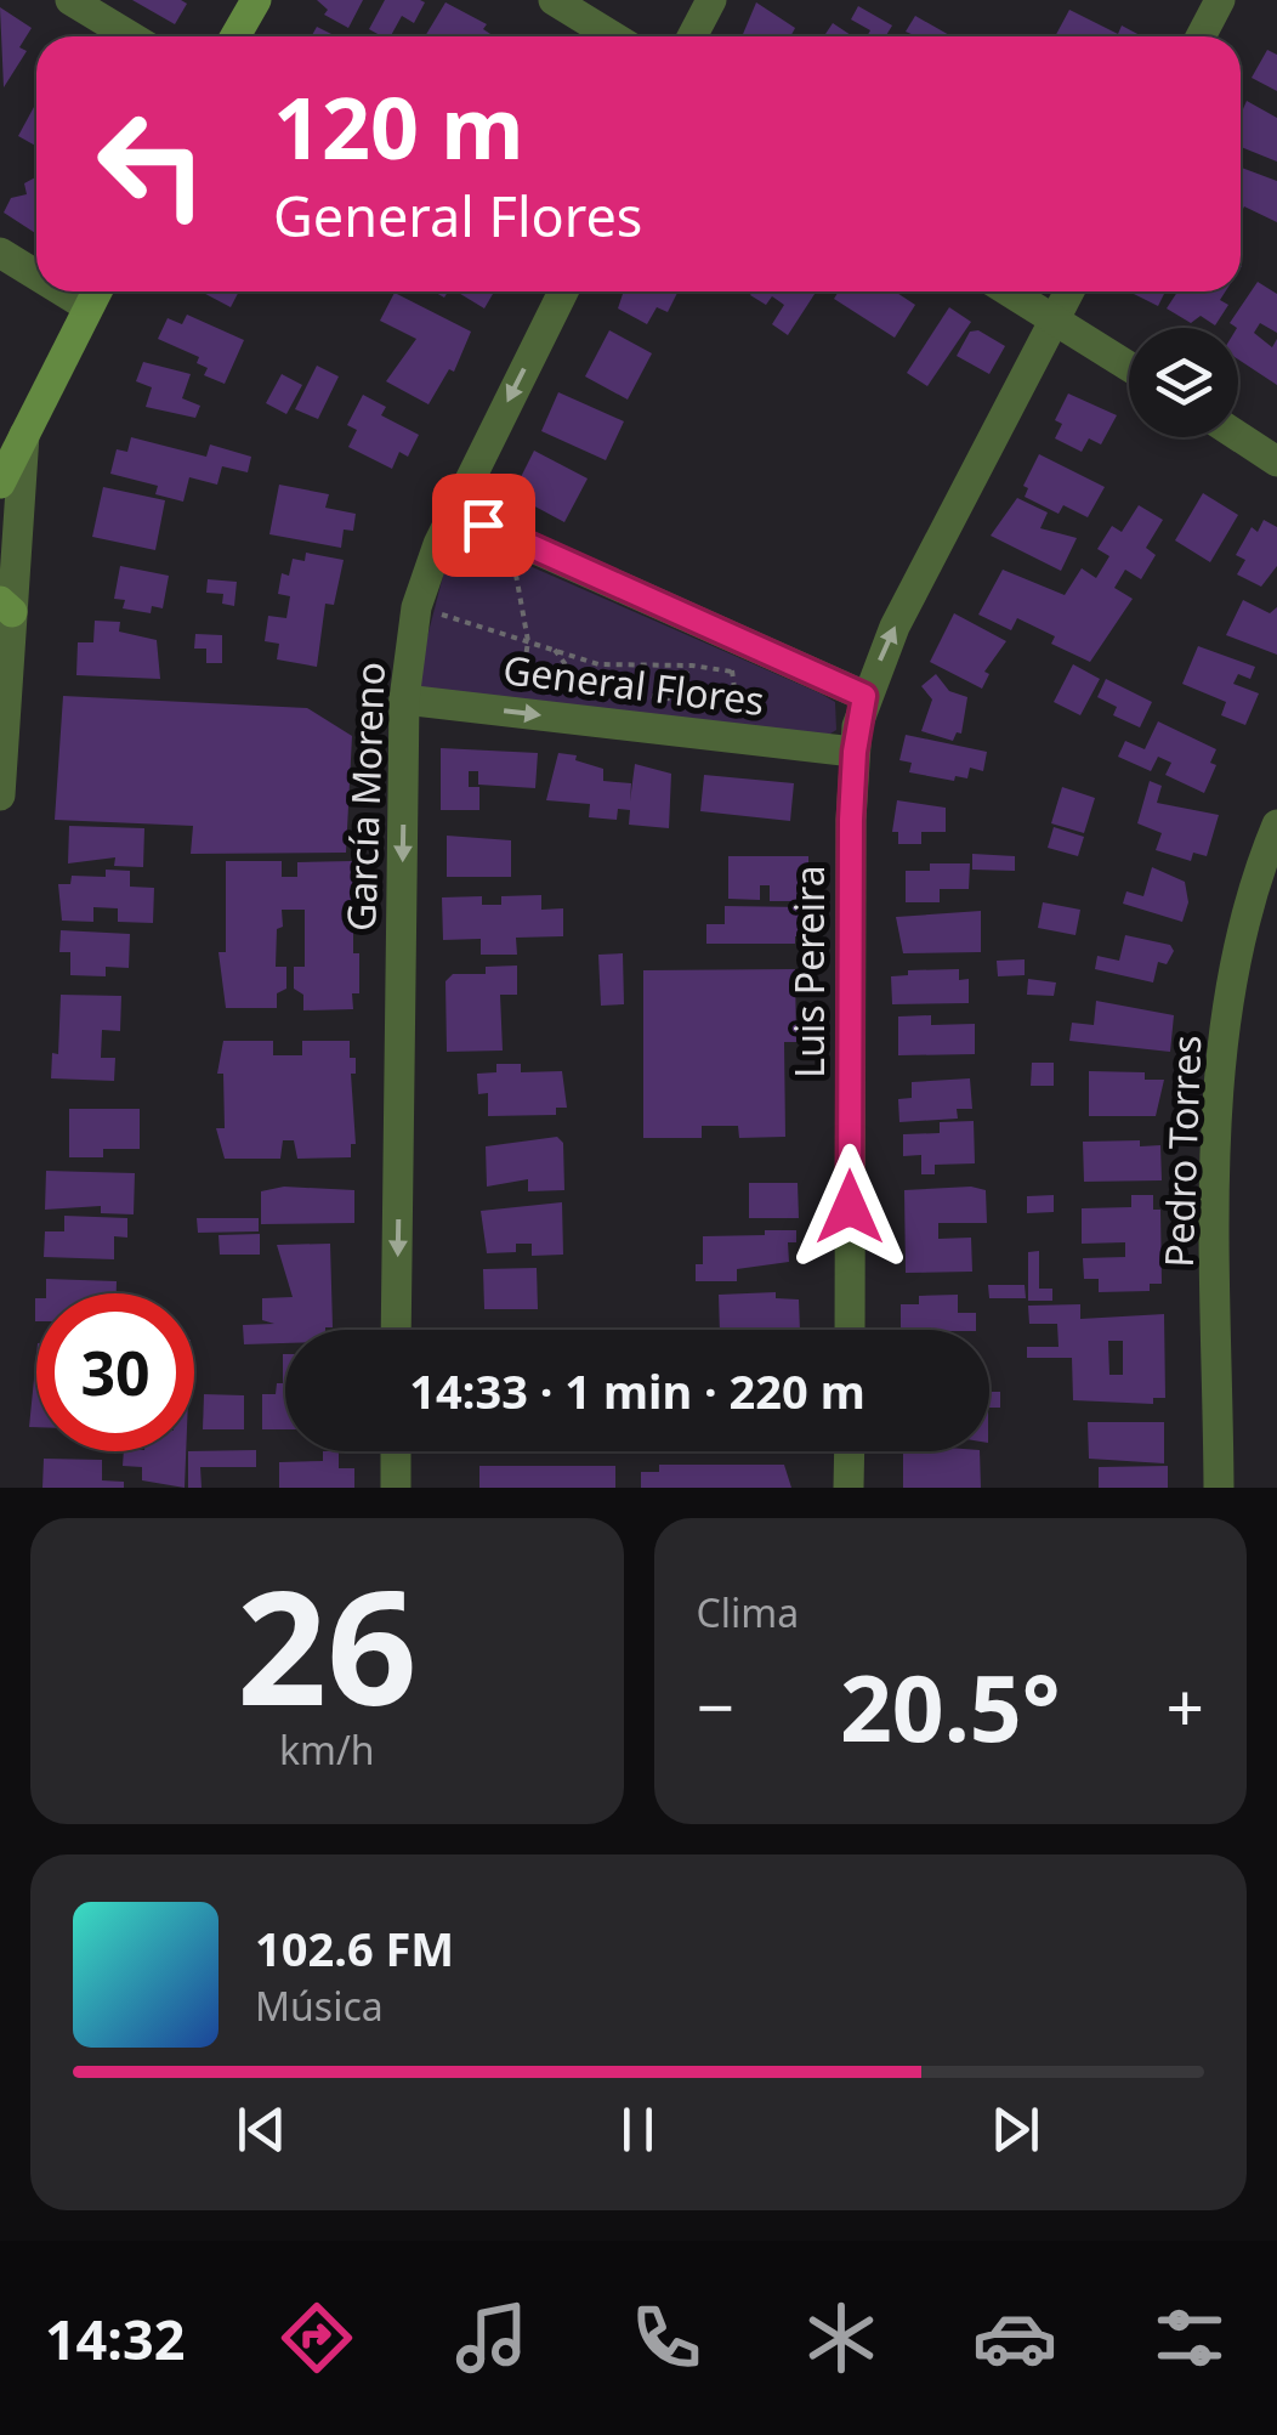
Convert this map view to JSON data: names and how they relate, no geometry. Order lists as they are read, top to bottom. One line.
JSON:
{"streets":{"street":["General Flores","García Moreno","Luis Pereira","Pedro Torres"]},"crossings":[["General Flores","García Moreno"],["General Flores","Luis Pereira"]],"one_way":["García Moreno","Luis Pereira"],"page":{"turn":["120 m","General Flores"],"limit":"30","trip":"14:33 · 1 min · 220 m","tile":[["26","km/h"],"Clima"],"heat":["−","20.5°","+"],"song":["102.6 FM","Música"],"tabs":"14:32"}}
